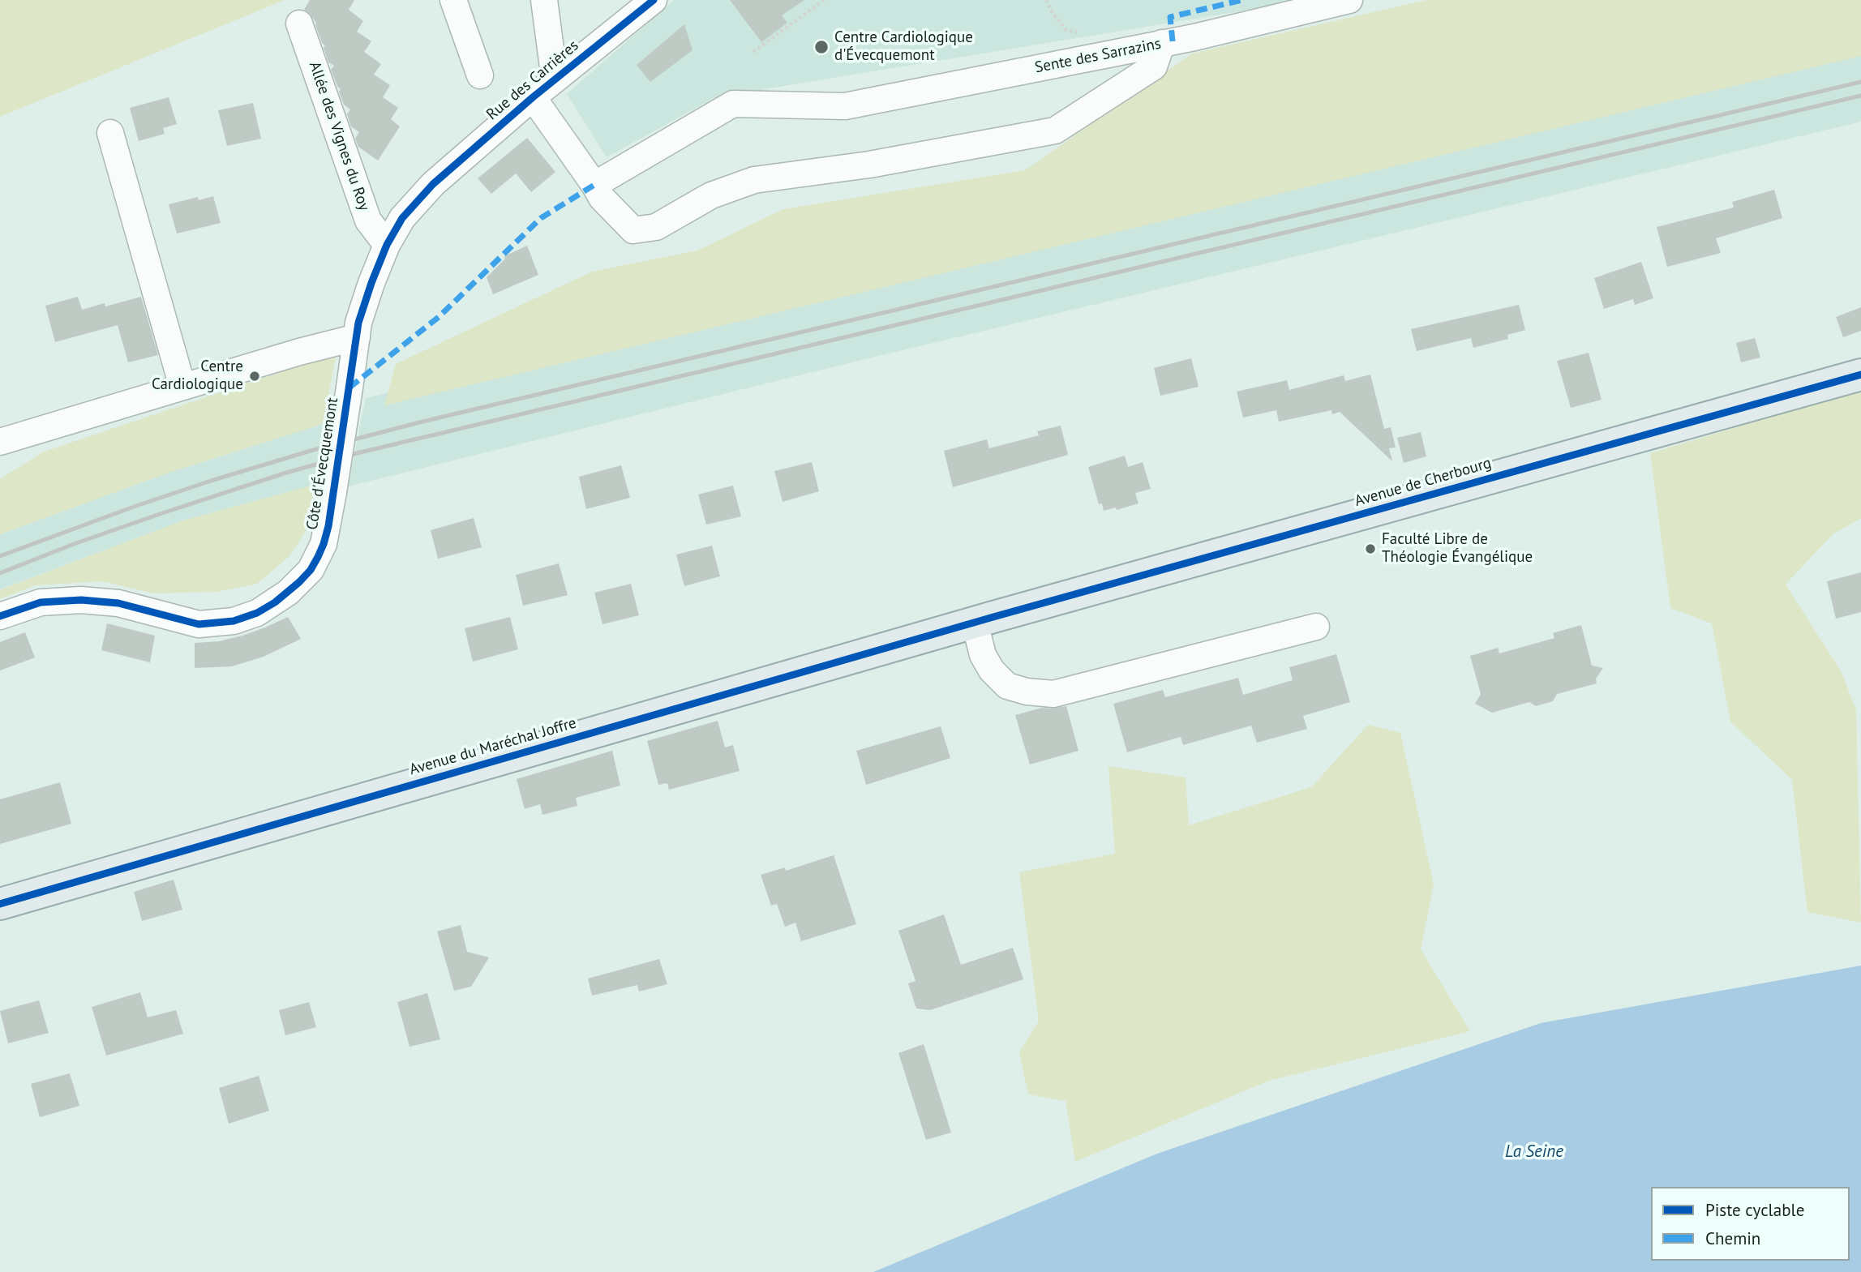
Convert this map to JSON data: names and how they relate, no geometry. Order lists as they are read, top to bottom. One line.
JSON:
{"streets":{"main road":["Avenue de Cherbourg","Avenue du Maréchal Joffre"],"street":["Sente des Sarrazins","Rue des Carrières","Allée des Vignes du Roy","Côte d'Évecquemont"]},"crossings":[["Rue des Carrières","Côte d'Évecquemont"],["Allée des Vignes du Roy","Côte d'Évecquemont"],["Avenue de Cherbourg","Avenue du Maréchal Joffre"]],"water":["La Seine"],"places":["Centre Cardiologique d'Évecquemont","Centre Cardiologique","Faculté Libre de Théologie Évangélique"],"legend":["Piste cyclable","Chemin"]}
